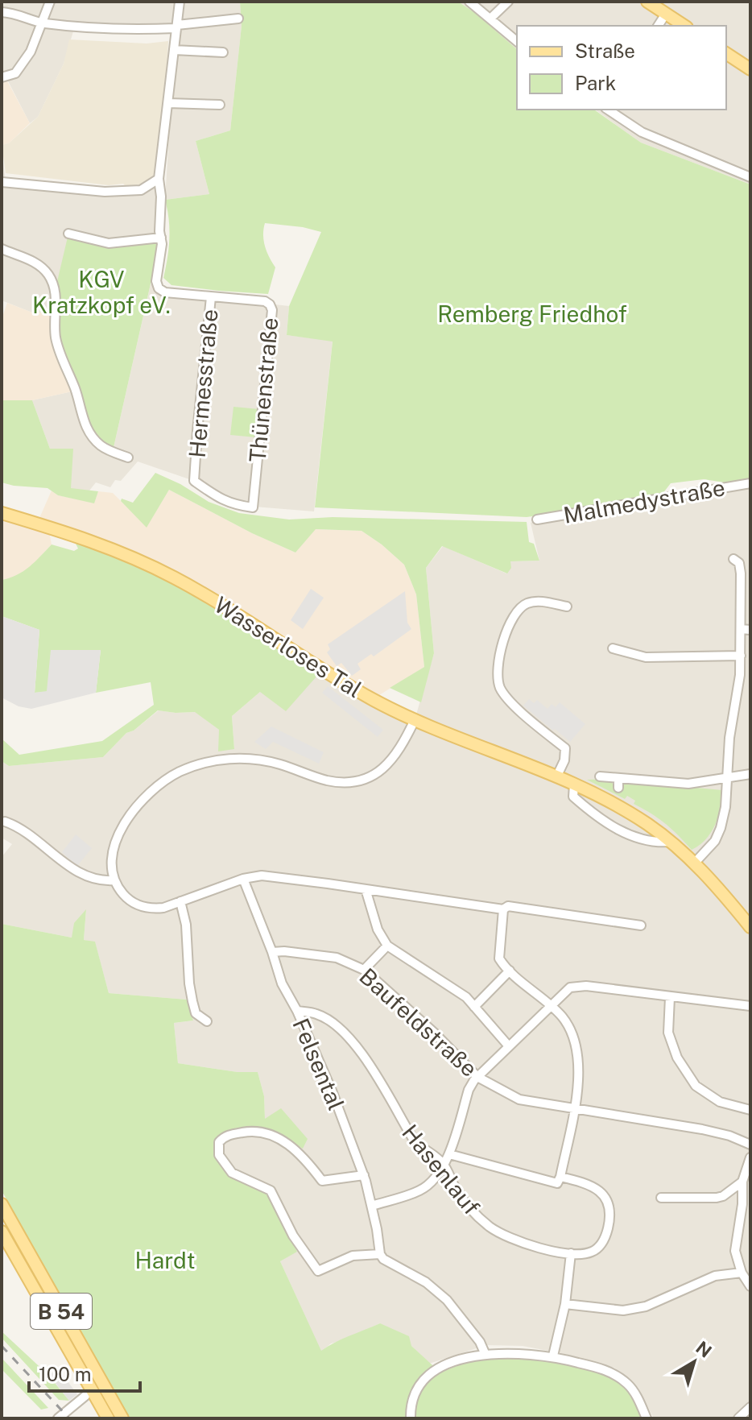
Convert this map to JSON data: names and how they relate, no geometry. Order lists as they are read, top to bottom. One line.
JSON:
{"streets":{"main road":["Wasserloses Tal","B 54"],"street":["Hermesstraße","Thünenstraße","Malmedystraße","Baufeldstraße","Felsental","Hasenlauf"]},"crossings":[["Hermesstraße","Thünenstraße"],["Baufeldstraße","Felsental"],["Felsental","Hasenlauf"]],"parks":["KGV Kratzkopf eV.","Remberg Friedhof","Hardt"],"legend":["Straße","Park"],"scale_bar":"100 m","north":"top right"}
